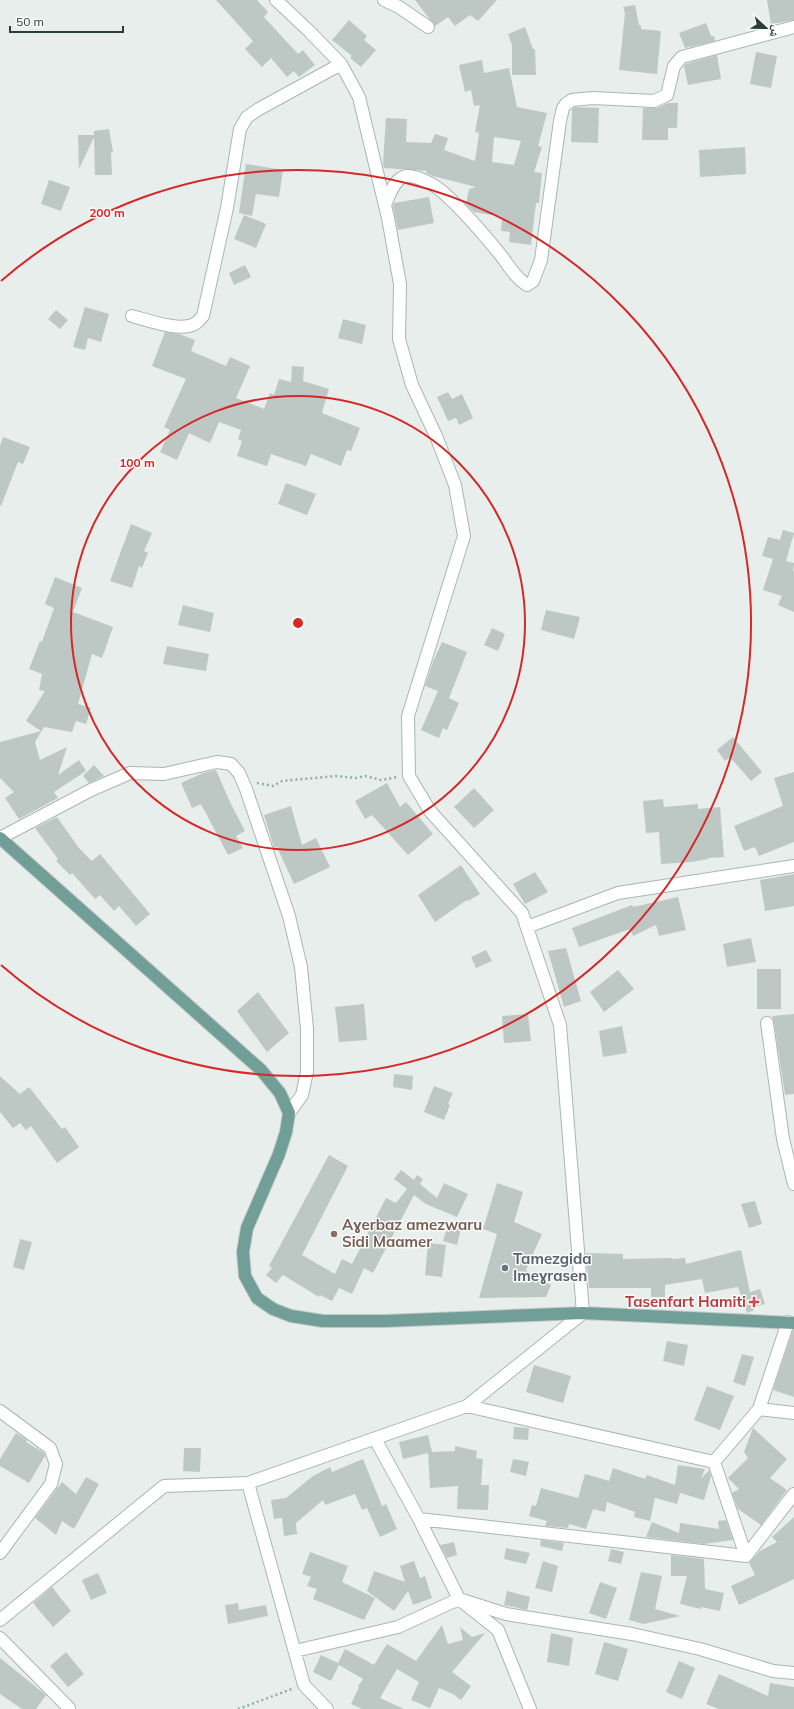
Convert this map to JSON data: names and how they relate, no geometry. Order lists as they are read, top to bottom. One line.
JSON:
{"places":{"other":["Aɣerbaz amezwaru Sidi Maamer","Tamezgida Imeɣrasen"],"health":["Tasenfart Hamiti"]},"scale_bar":"50 m","north":"right","rings":["200 m","100 m"]}
